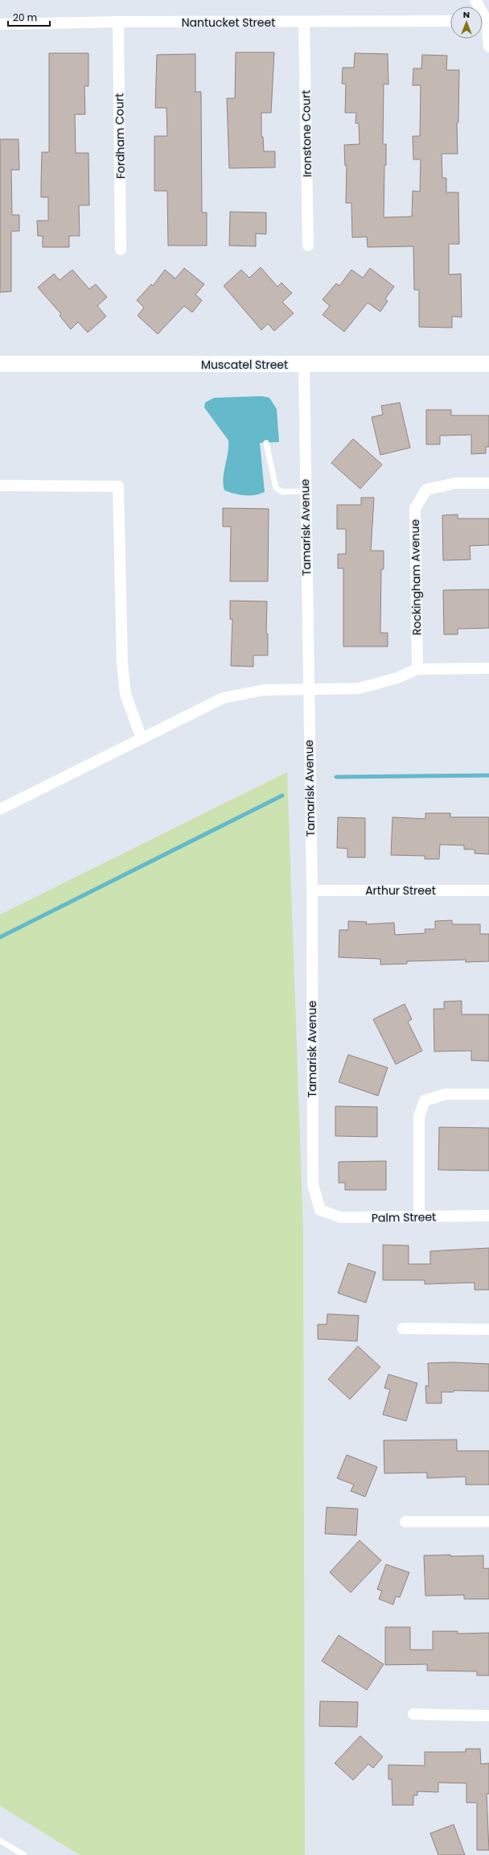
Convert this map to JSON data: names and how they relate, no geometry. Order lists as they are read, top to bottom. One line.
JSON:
{"streets":{"street":["Nantucket Street","Ironstone Court","Fordham Court","Muscatel Street","Tamarisk Avenue","Rockingham Avenue","Arthur Street","Palm Street"]},"crossings":[["Nantucket Street","Ironstone Court"],["Nantucket Street","Fordham Court"],["Muscatel Street","Tamarisk Avenue"],["Tamarisk Avenue","Arthur Street"],["Tamarisk Avenue","Palm Street"]],"scale_bar":"20 m","north":"top"}
